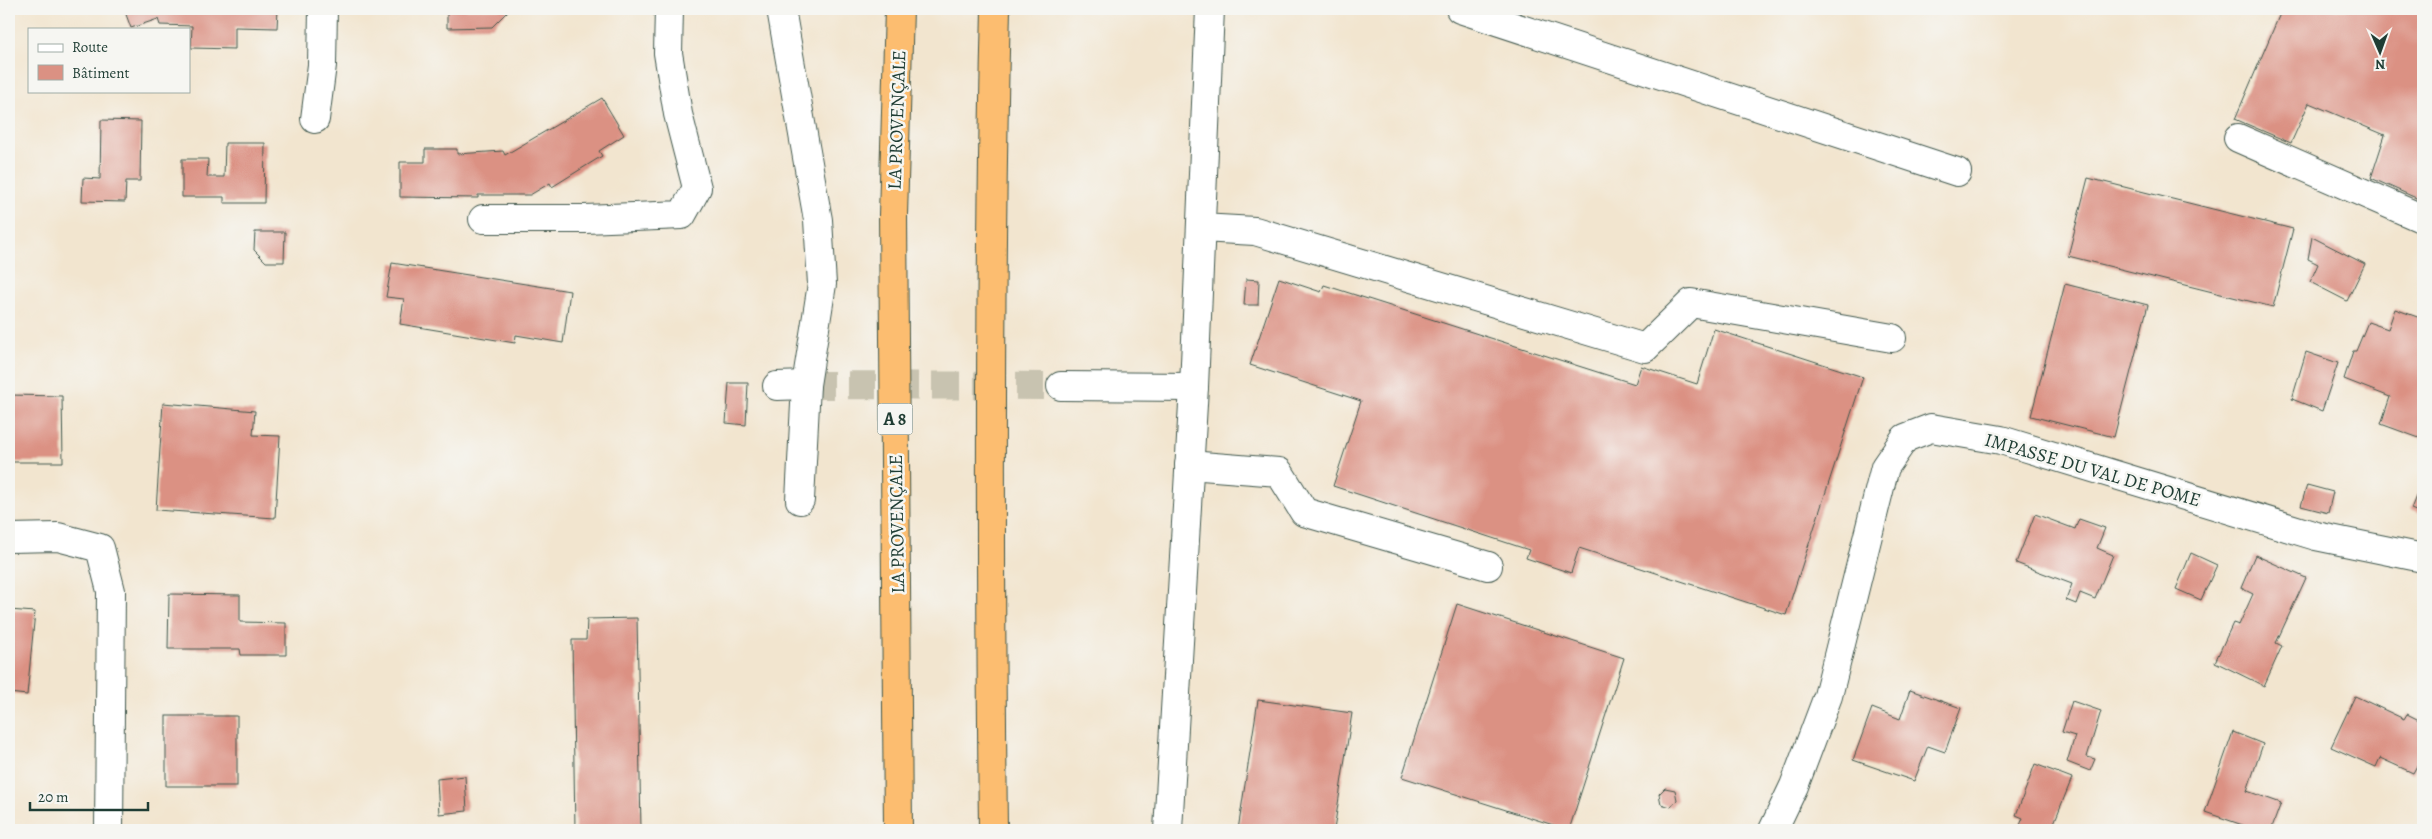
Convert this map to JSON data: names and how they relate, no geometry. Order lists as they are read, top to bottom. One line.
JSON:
{"streets":{"highway":["LA PROVENÇALE","A 8"],"street":["IMPASSE DU VAL DE POME"]},"legend":["Route","Bâtiment"],"scale_bar":"20 m","north":"bottom"}
